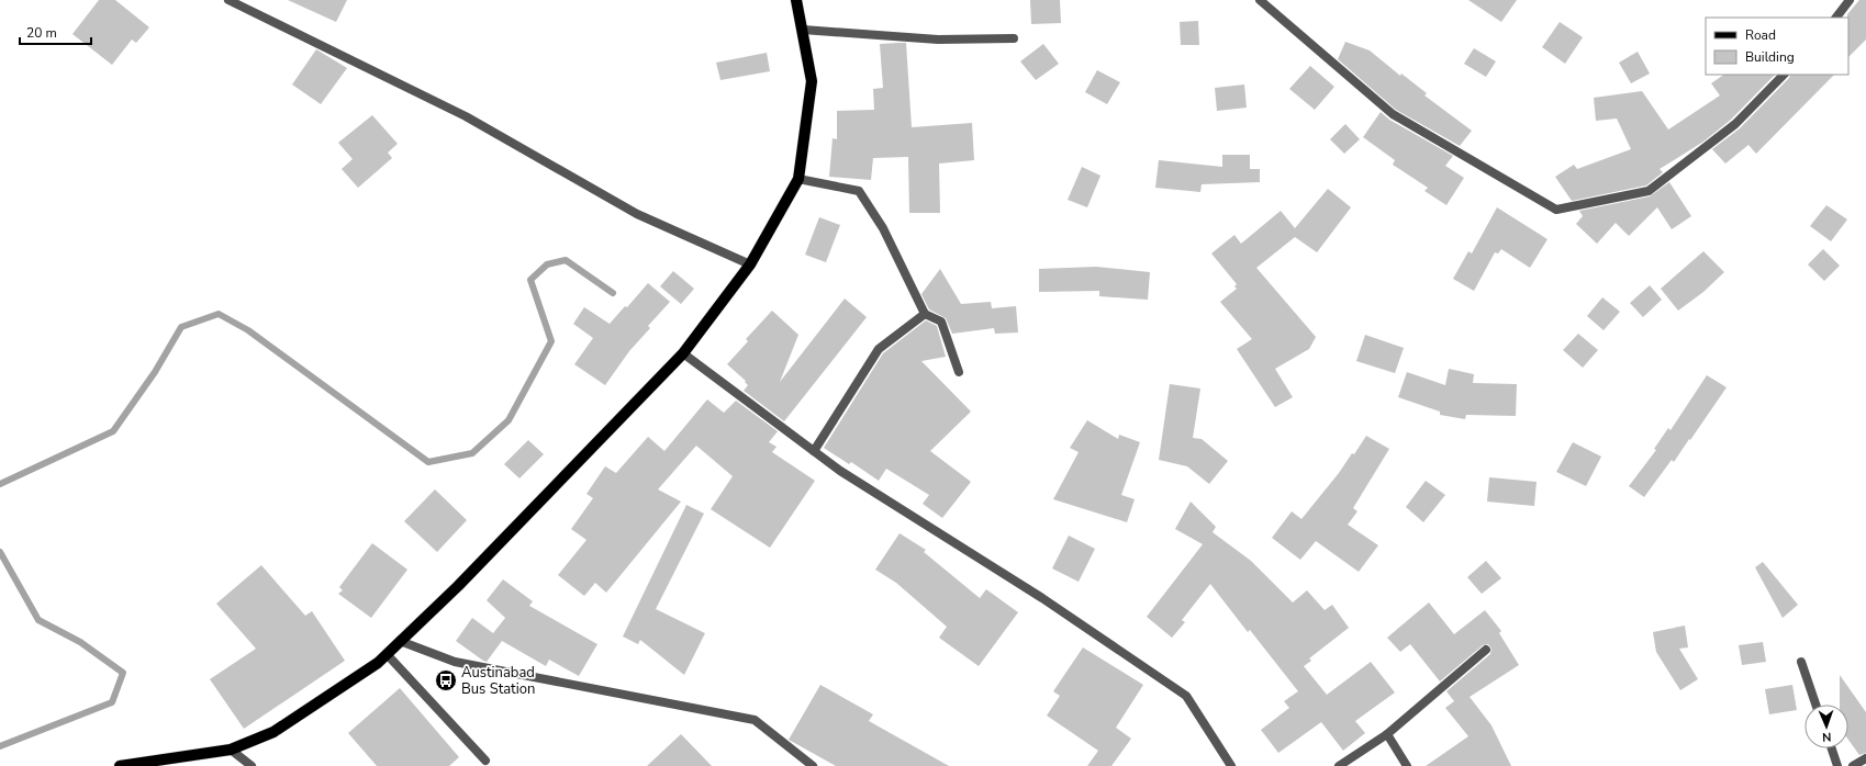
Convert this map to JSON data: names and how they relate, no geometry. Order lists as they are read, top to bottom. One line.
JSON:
{"places":{"bus stop":["Austinabad Bus Station"]},"legend":["Road","Building"],"scale_bar":"20 m","north":"bottom"}
